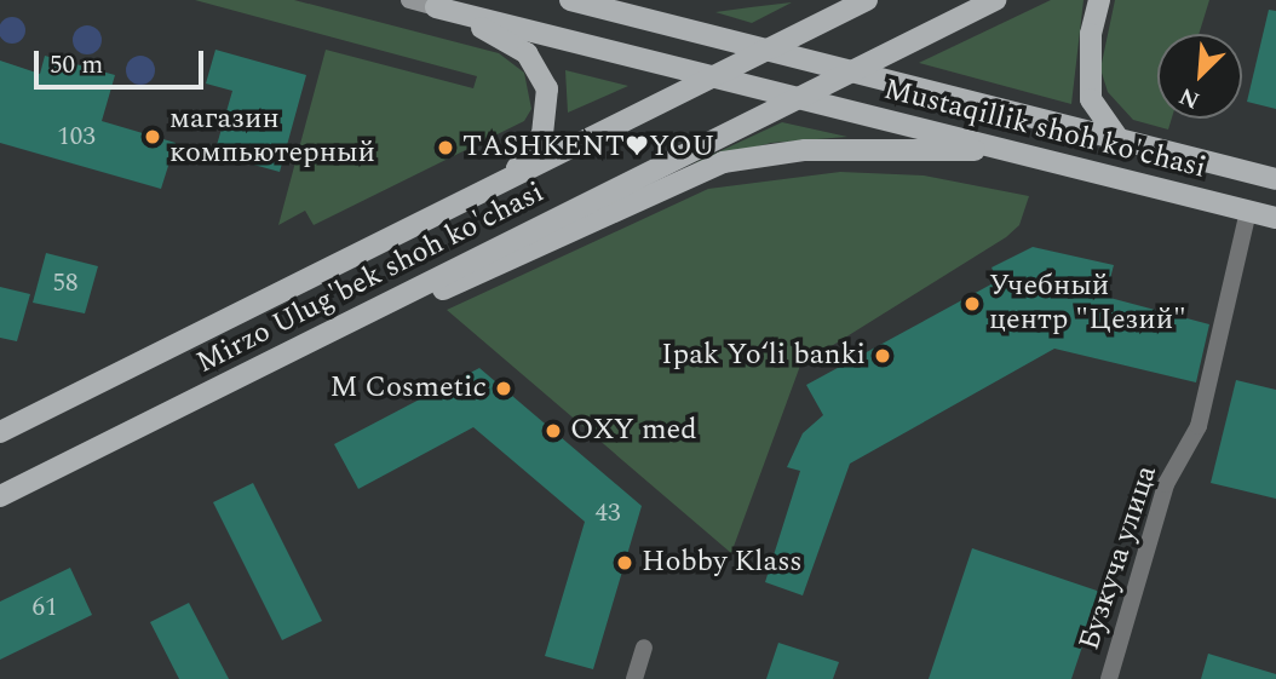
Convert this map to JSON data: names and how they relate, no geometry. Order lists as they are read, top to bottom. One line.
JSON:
{"streets":{"main road":["Mustaqillik shoh ko'chasi","Mirzo Ulug'bek shoh ko'chasi"],"street":["Бузкуча улица"]},"crossings":[["Mustaqillik shoh ko'chasi","Mirzo Ulug'bek shoh ko'chasi"],["Mustaqillik shoh ko'chasi","Бузкуча улица"]],"places":["магазин компьютерный","TASHKENT♥YOU","Учебный центр \"Цезий\"","Ipak Yoʻli banki","M Cosmetic","OXY med","Hobby Klass"],"house_numbers":["103","58","43","61"],"scale_bar":"50 m","north":"bottom left"}
